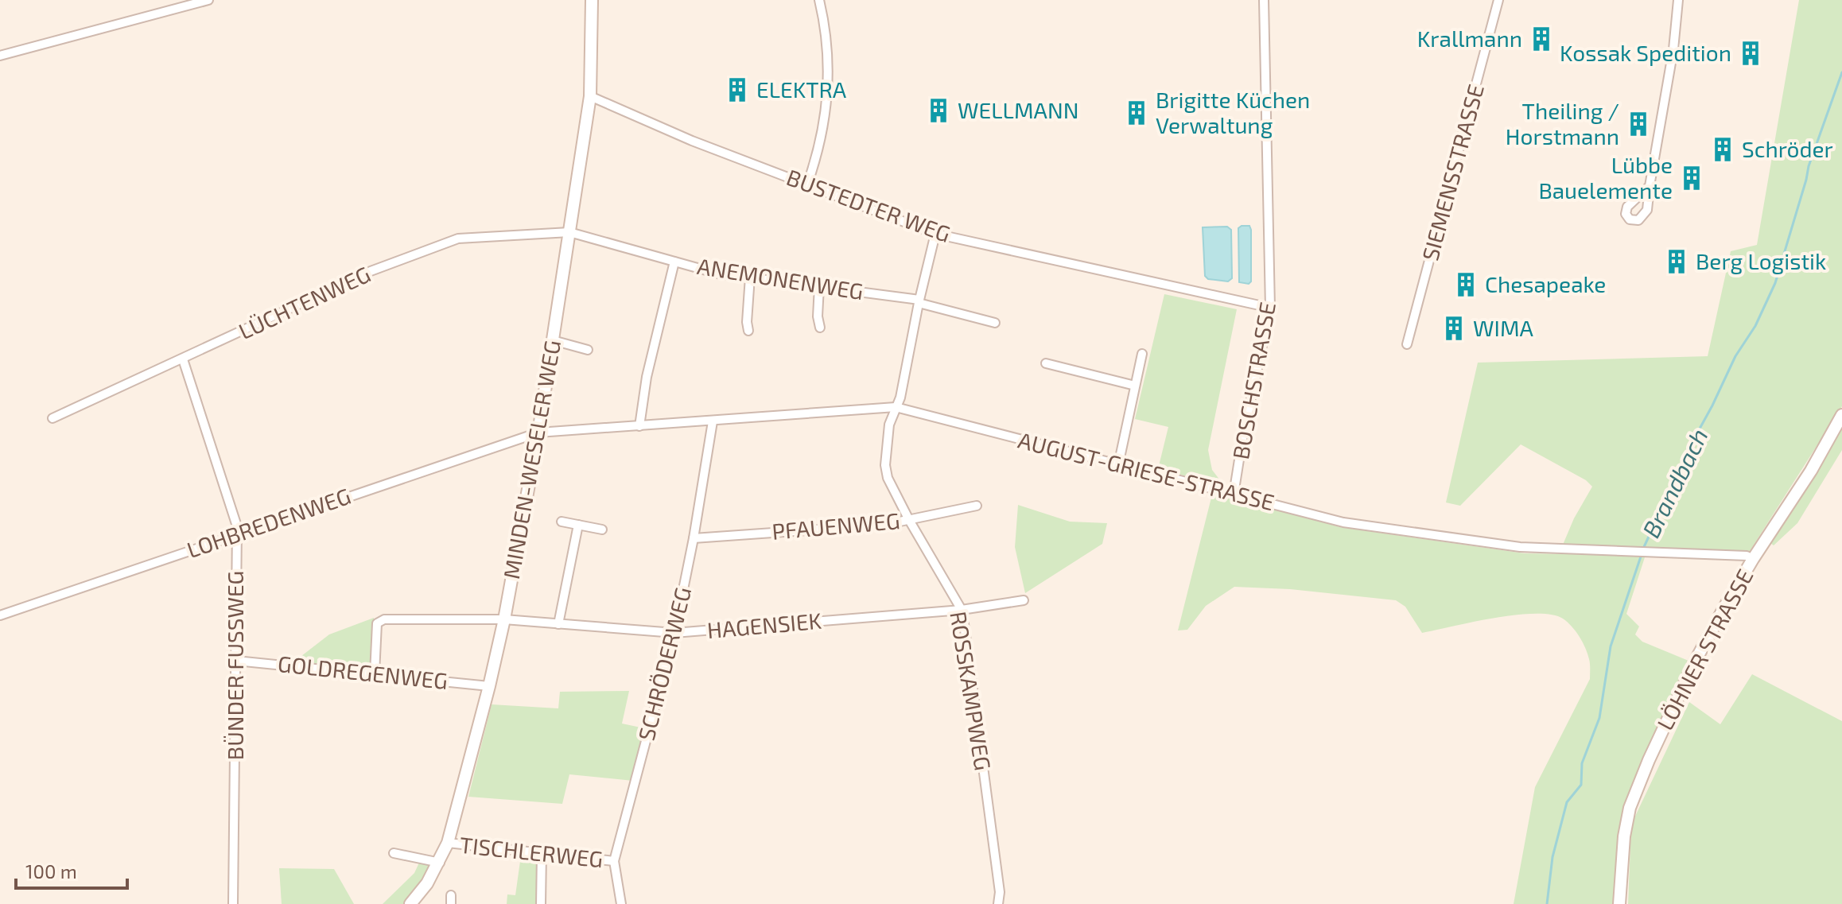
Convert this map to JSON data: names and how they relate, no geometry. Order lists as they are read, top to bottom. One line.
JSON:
{"streets":{"street":["SIEMENSSTRASSE","BUSTEDTER WEG","ANEMONENWEG","LÜCHTENWEG","BOSCHSTRASSE","MINDEN-WESELER WEG","AUGUST-GRIESE-STRASSE","LOHBREDENWEG","PFAUENWEG","HAGENSIEK","LÖHNER STRASSE","SCHRÖDERWEG","BÜNDER FUSSWEG","GOLDREGENWEG","ROSSKAMPWEG","TISCHLERWEG"]},"crossings":[["BUSTEDTER WEG","BOSCHSTRASSE"],["BUSTEDTER WEG","MINDEN-WESELER WEG"],["BUSTEDTER WEG","ROSSKAMPWEG"],["ANEMONENWEG","LÜCHTENWEG"],["ANEMONENWEG","MINDEN-WESELER WEG"],["ANEMONENWEG","ROSSKAMPWEG"],["LÜCHTENWEG","MINDEN-WESELER WEG"],["LÜCHTENWEG","BÜNDER FUSSWEG"],["BOSCHSTRASSE","AUGUST-GRIESE-STRASSE"],["MINDEN-WESELER WEG","AUGUST-GRIESE-STRASSE"],["MINDEN-WESELER WEG","LOHBREDENWEG"],["MINDEN-WESELER WEG","HAGENSIEK"],["MINDEN-WESELER WEG","GOLDREGENWEG"],["MINDEN-WESELER WEG","TISCHLERWEG"],["AUGUST-GRIESE-STRASSE","LOHBREDENWEG"],["AUGUST-GRIESE-STRASSE","LÖHNER STRASSE"],["AUGUST-GRIESE-STRASSE","SCHRÖDERWEG"],["AUGUST-GRIESE-STRASSE","ROSSKAMPWEG"],["LOHBREDENWEG","BÜNDER FUSSWEG"],["PFAUENWEG","SCHRÖDERWEG"],["PFAUENWEG","ROSSKAMPWEG"],["HAGENSIEK","SCHRÖDERWEG"],["HAGENSIEK","GOLDREGENWEG"],["HAGENSIEK","ROSSKAMPWEG"],["SCHRÖDERWEG","TISCHLERWEG"],["BÜNDER FUSSWEG","GOLDREGENWEG"]],"water":["Brandbach"],"places":{"building":["Krallmann","Kossak Spedition","ELEKTRA","WELLMANN","Brigitte Küchen Verwaltung","Theiling / Horstmann","Schröder","Lübbe Bauelemente","Berg Logistik","Chesapeake","WIMA"]},"scale_bar":"100 m"}
